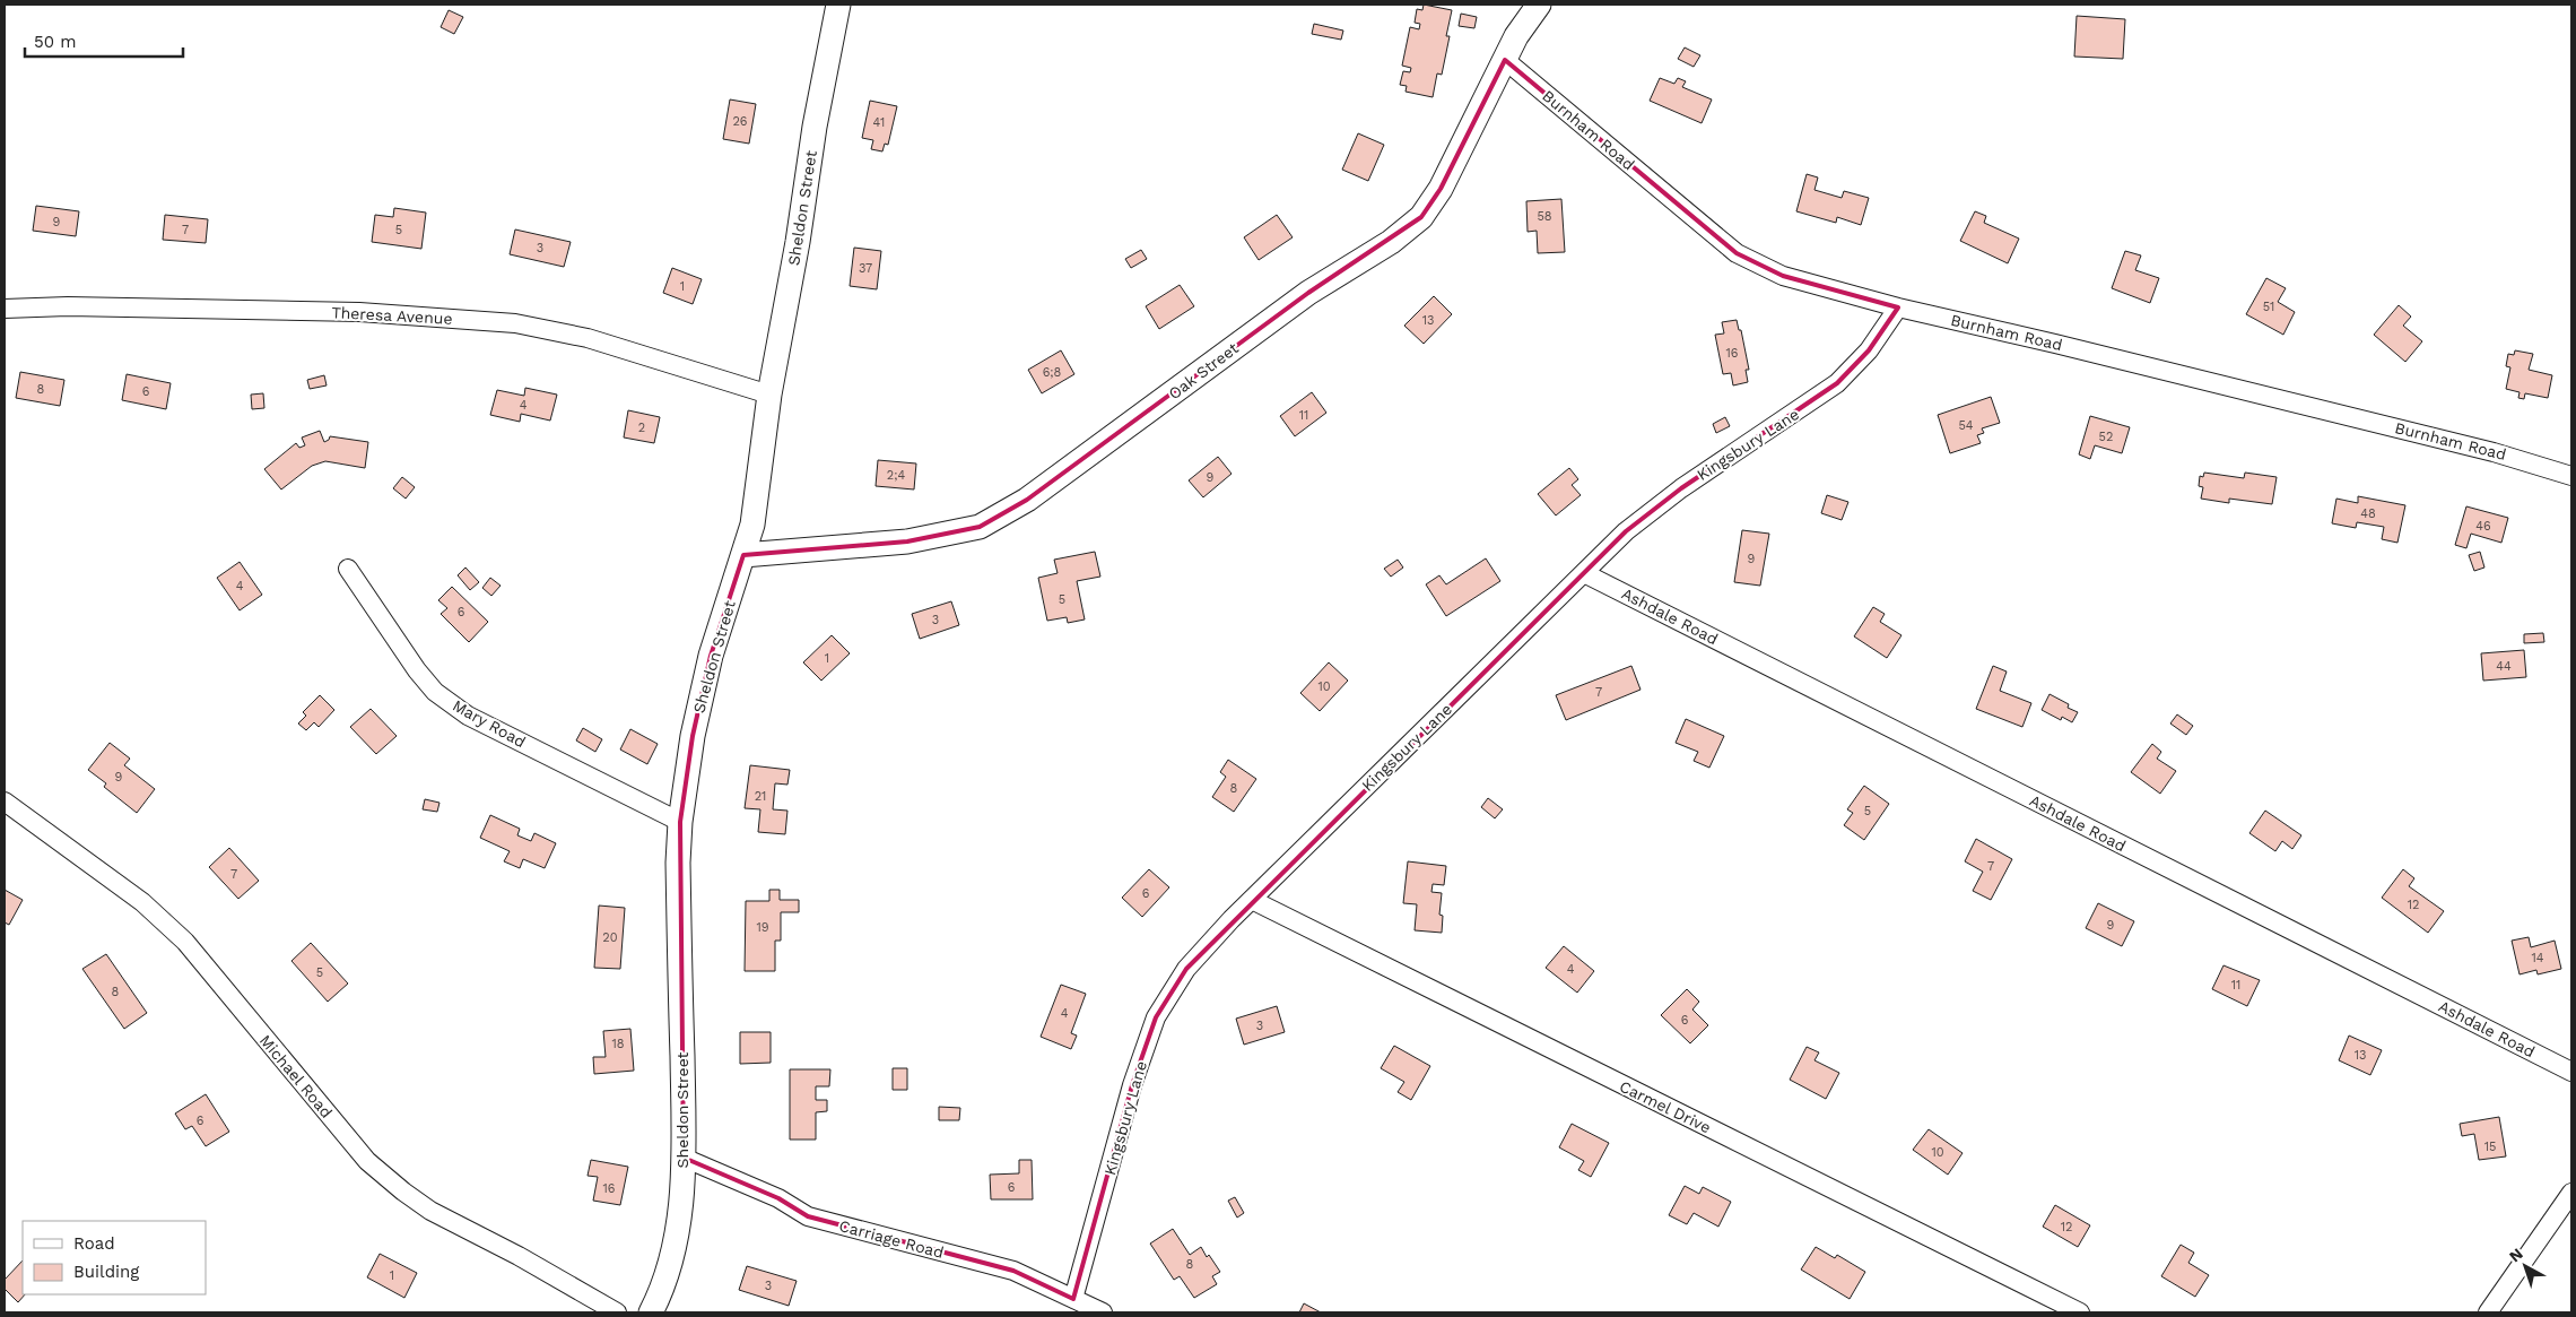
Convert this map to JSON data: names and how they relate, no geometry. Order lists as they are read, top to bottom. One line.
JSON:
{"streets":{"street":["Burnham Road","Sheldon Street","Theresa Avenue","Oak Street","Kingsbury Lane","Ashdale Road","Mary Road","Michael Road","Carmel Drive","Carriage Road"]},"crossings":[["Burnham Road","Oak Street"],["Burnham Road","Kingsbury Lane"],["Sheldon Street","Theresa Avenue"],["Sheldon Street","Oak Street"],["Sheldon Street","Mary Road"],["Sheldon Street","Carriage Road"],["Kingsbury Lane","Ashdale Road"],["Kingsbury Lane","Carmel Drive"],["Kingsbury Lane","Carriage Road"]],"house_numbers":["26","41","58","9","7","5","3","37","1","51","13","16","6;8","8","6","4","11","54","2","52","2;4","9","48","46","9","4","5","6","3","1","44","10","7","9","8","21","5","7","7","6","12","9","19","20","14","4","5","11","8","4","6","3","18","13","6","15","10","6","16","12","8","1","3"],"legend":["Road","Building"],"scale_bar":"50 m","north":"top left"}
